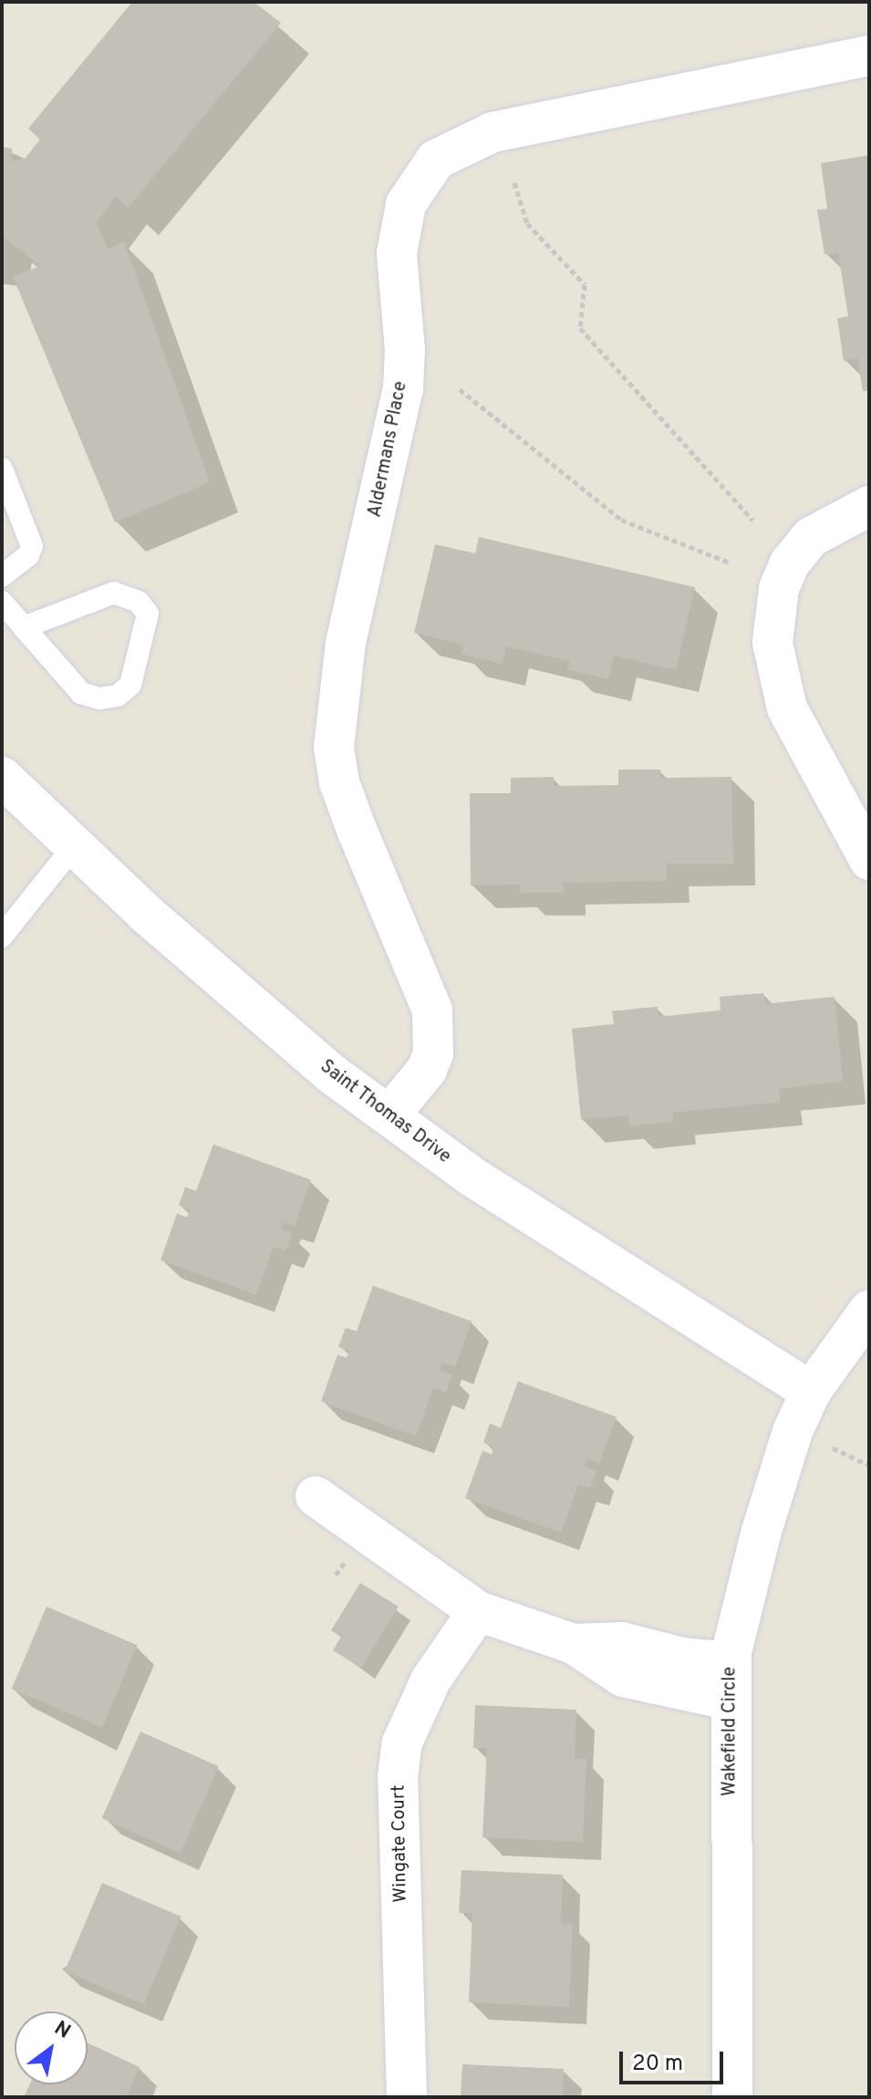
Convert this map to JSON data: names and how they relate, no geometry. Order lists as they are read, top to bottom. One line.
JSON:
{"streets":{"street":["Aldermans Place","Saint Thomas Drive","Wakefield Circle","Wingate Court"]},"crossings":[["Aldermans Place","Saint Thomas Drive"],["Saint Thomas Drive","Wakefield Circle"]],"scale_bar":"20 m","north":"top right"}
